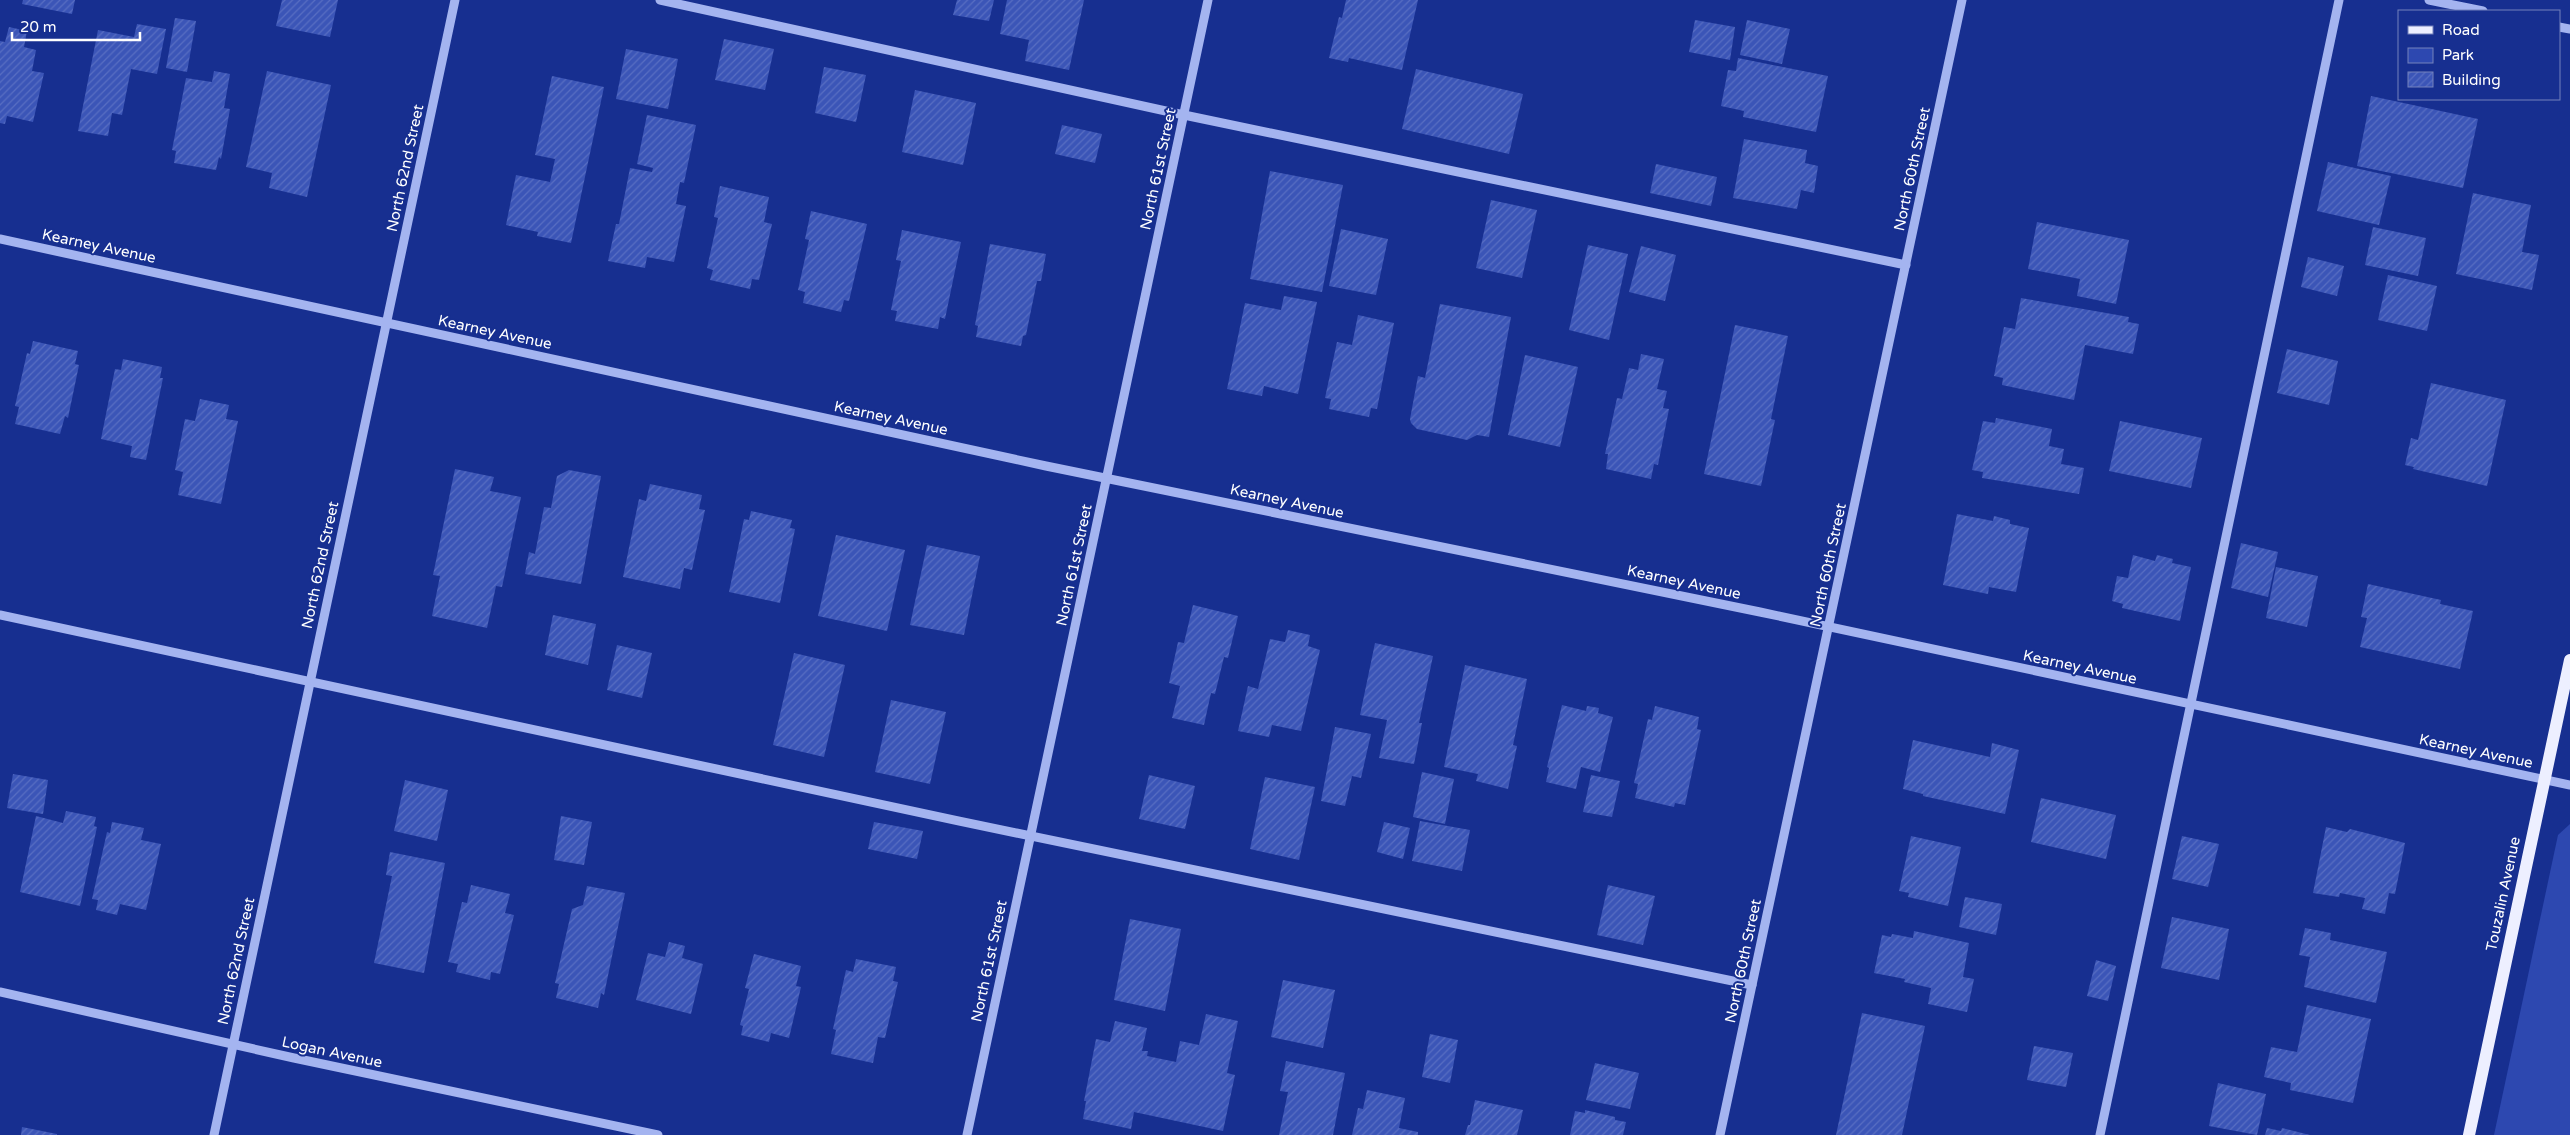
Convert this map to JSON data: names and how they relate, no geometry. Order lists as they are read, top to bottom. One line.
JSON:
{"streets":{"main road":["Touzalin Avenue"],"street":["North 62nd Street","North 61st Street","North 60th Street","Kearney Avenue","Logan Avenue"]},"crossings":[["North 62nd Street","Kearney Avenue"],["North 62nd Street","Logan Avenue"],["North 61st Street","Kearney Avenue"],["North 60th Street","Kearney Avenue"],["Kearney Avenue","Touzalin Avenue"]],"legend":["Road","Park","Building"],"scale_bar":"20 m"}
